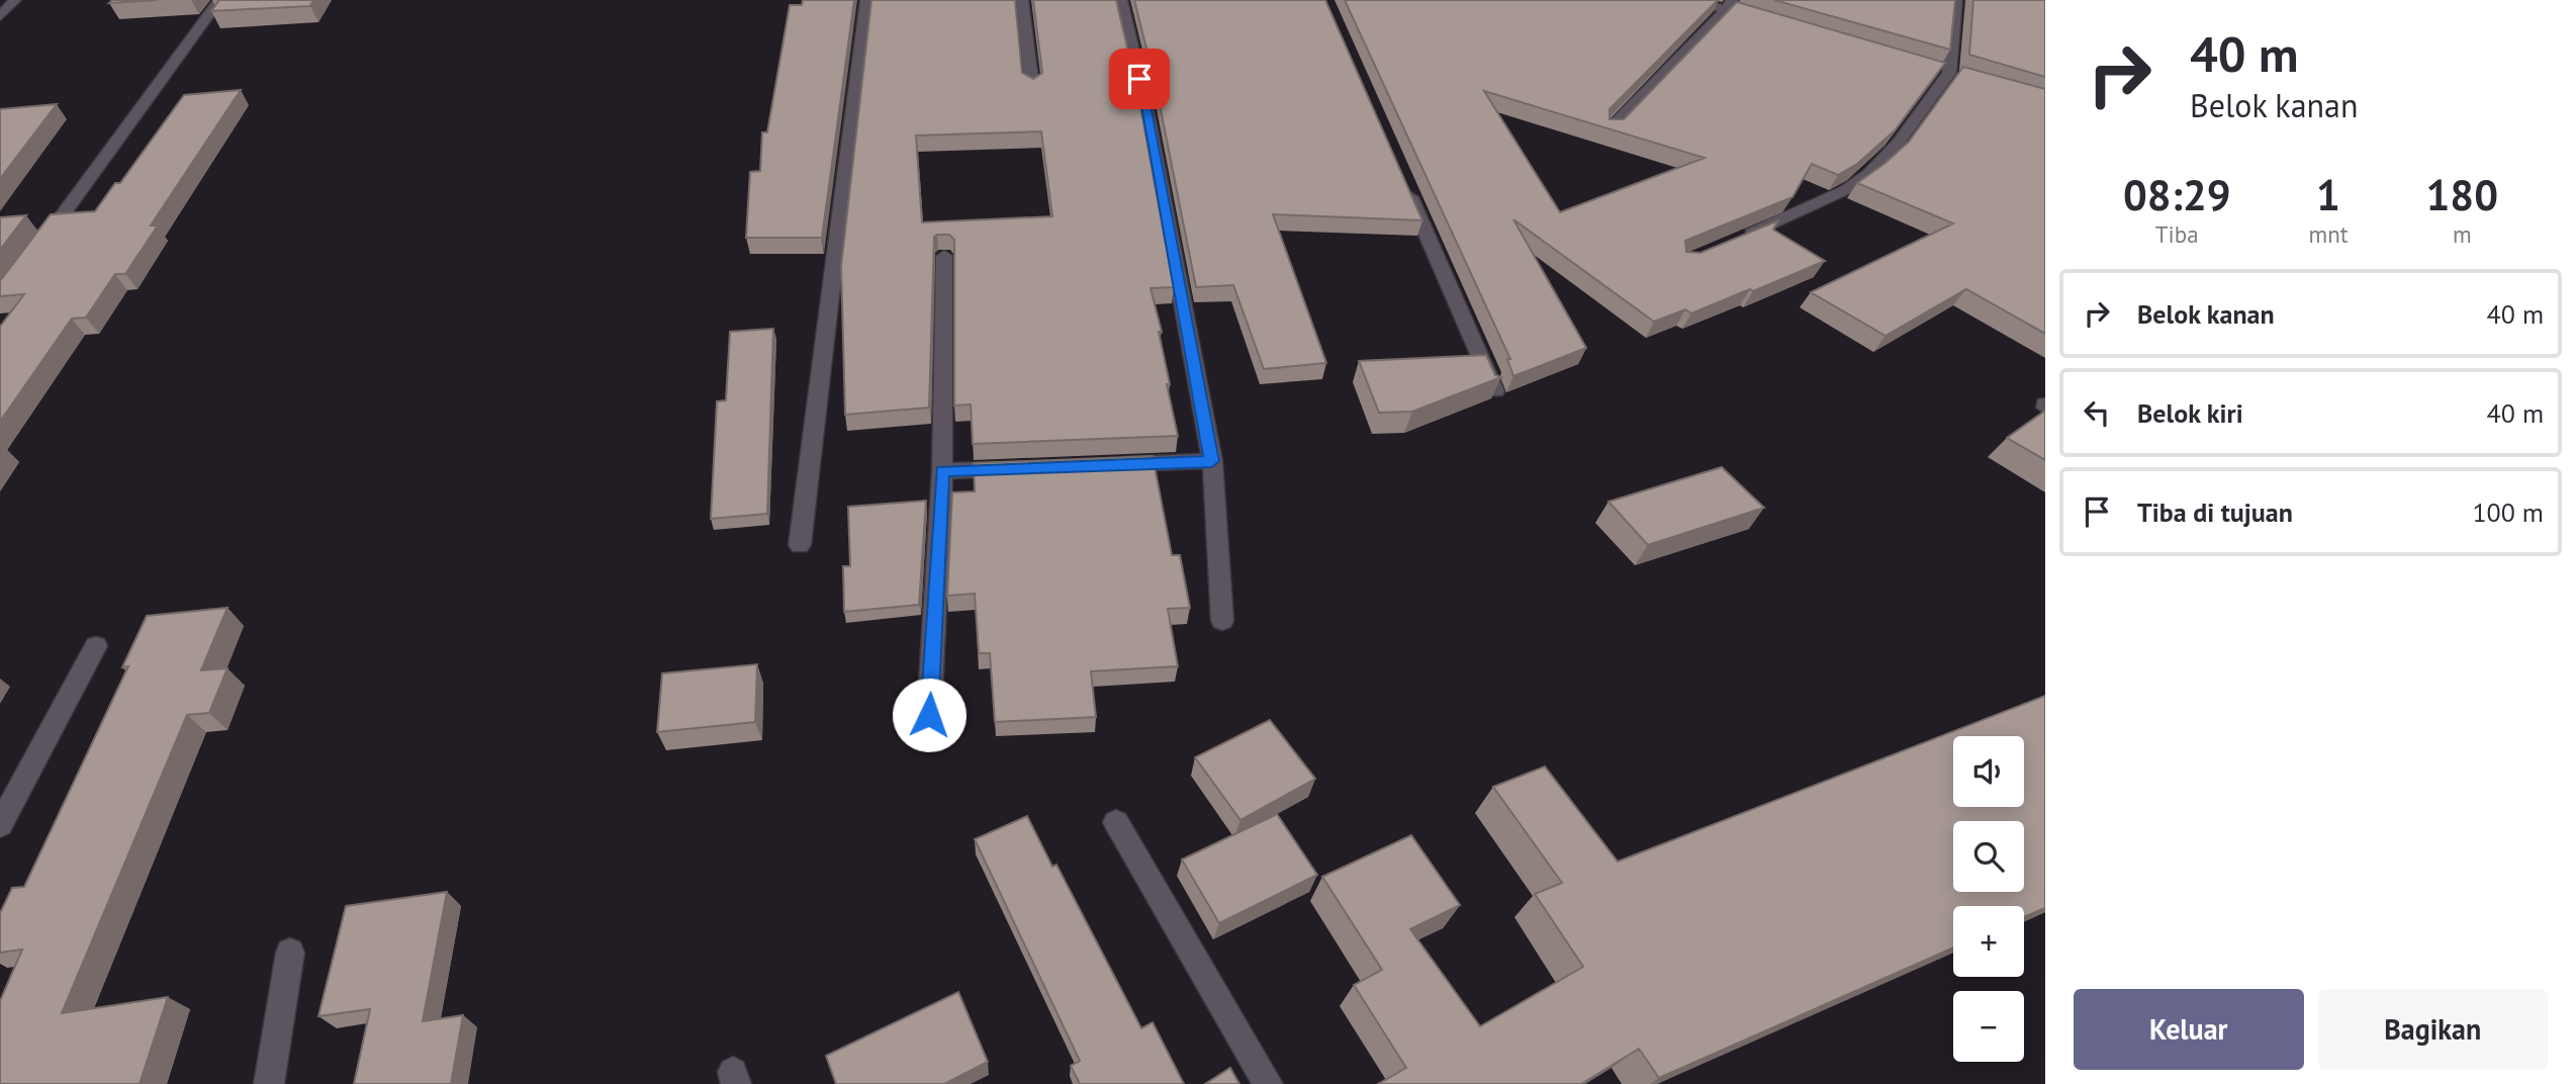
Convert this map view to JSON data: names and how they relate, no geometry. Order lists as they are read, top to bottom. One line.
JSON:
{"page":{"turn":["40 m","Belok kanan"],"eta":["08:29","Tiba","1","mnt","180","m"],"list":[{"name":"Belok kanan","value":"40 m"},{"name":"Belok kiri","value":"40 m"},{"name":"Tiba di tujuan","value":"100 m"}],"map_buttons":["+","−"],"buttons":["Keluar","Bagikan"]}}
